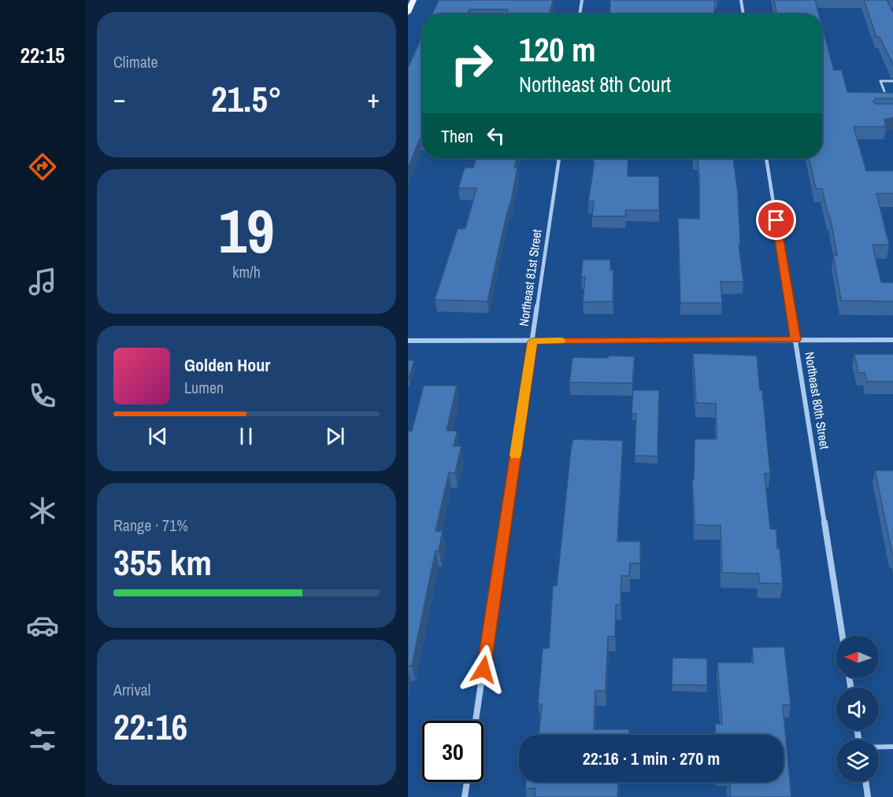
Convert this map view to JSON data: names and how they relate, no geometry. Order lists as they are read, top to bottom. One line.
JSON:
{"streets":{"street":["Northeast 81st Street","Northeast 80th Street"]},"north":"left","page":{"tabs":"22:15","tile":["Climate",["19","km/h"],["Range · 71%","355 km"],["Arrival","22:16"]],"turn":["120 m","Northeast 8th Court"],"heat":["−","21.5°","+"],"then":"Then","song":["Golden Hour","Lumen"],"limit":"30","trip":"22:16 · 1 min · 270 m"}}
